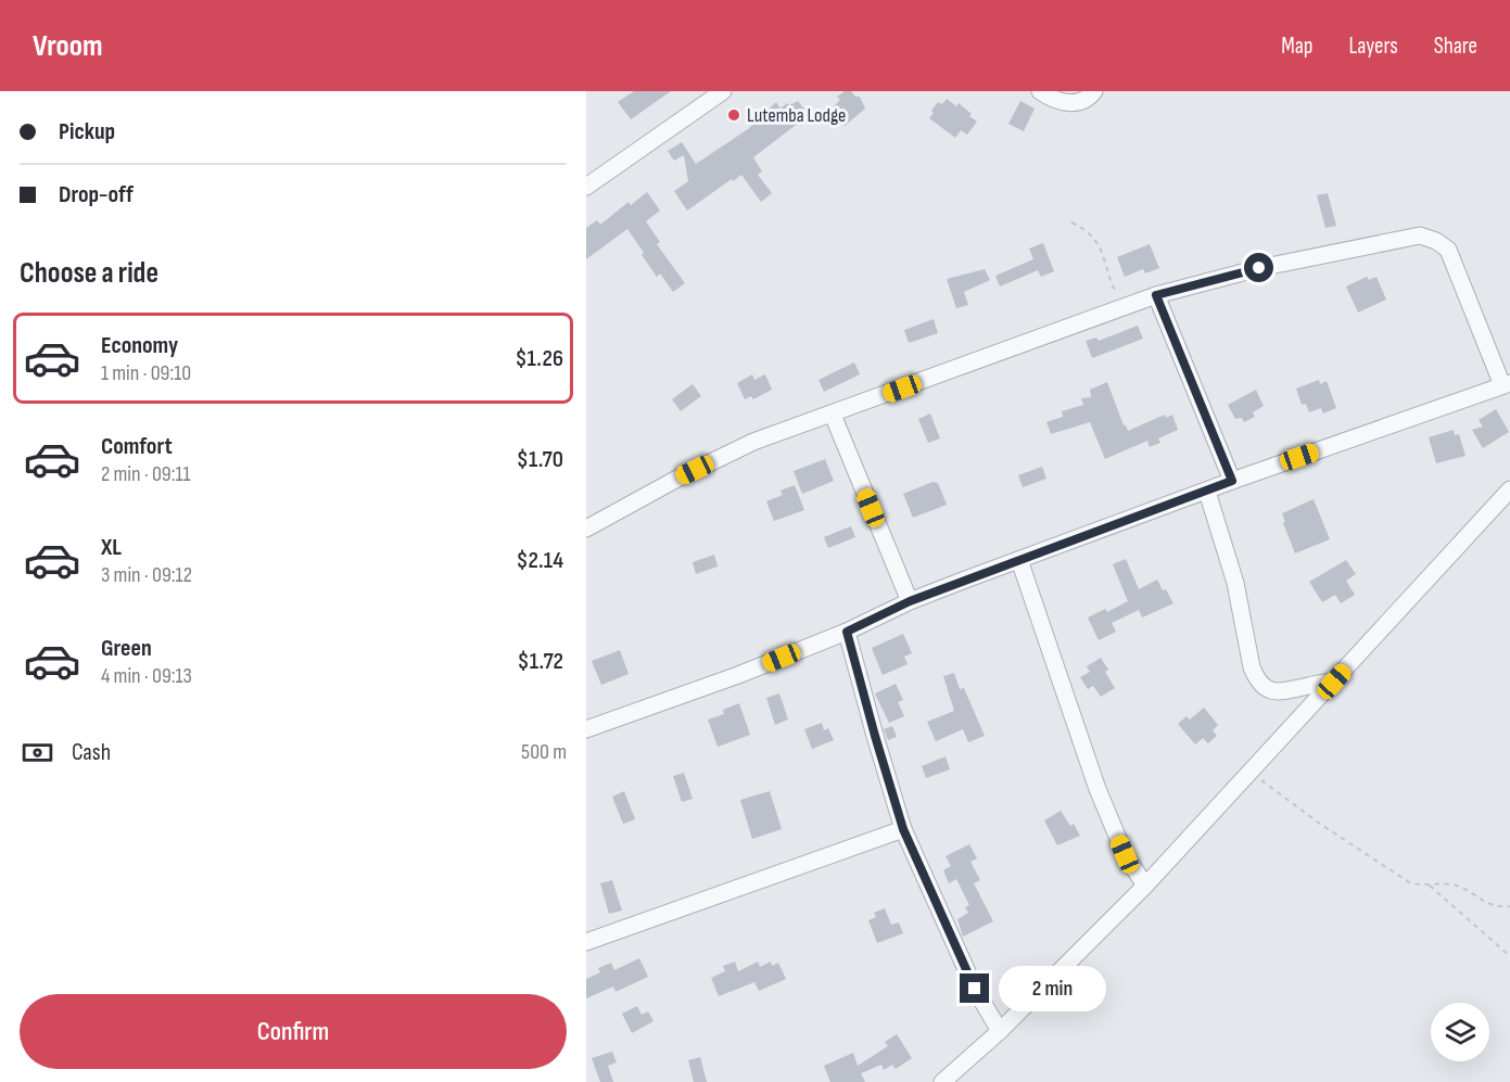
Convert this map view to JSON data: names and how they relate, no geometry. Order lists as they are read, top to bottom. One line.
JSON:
{"places":["Lutemba Lodge"],"page":{"header":"Vroom","nav":["Map","Layers","Share"],"banner":["Pickup","Drop-off"],"heading":"Choose a ride","list":[{"name":"Economy","note":"1 min · 09:10","value":"$1.26"},{"name":"Comfort","note":"2 min · 09:11","value":"$1.70"},{"name":"XL","note":"3 min · 09:12","value":"$2.14"},{"name":"Green","note":"4 min · 09:13","value":"$1.72"}],"pay":["Cash","500 m"],"bubble":"2 min","buttons":"Confirm"}}
